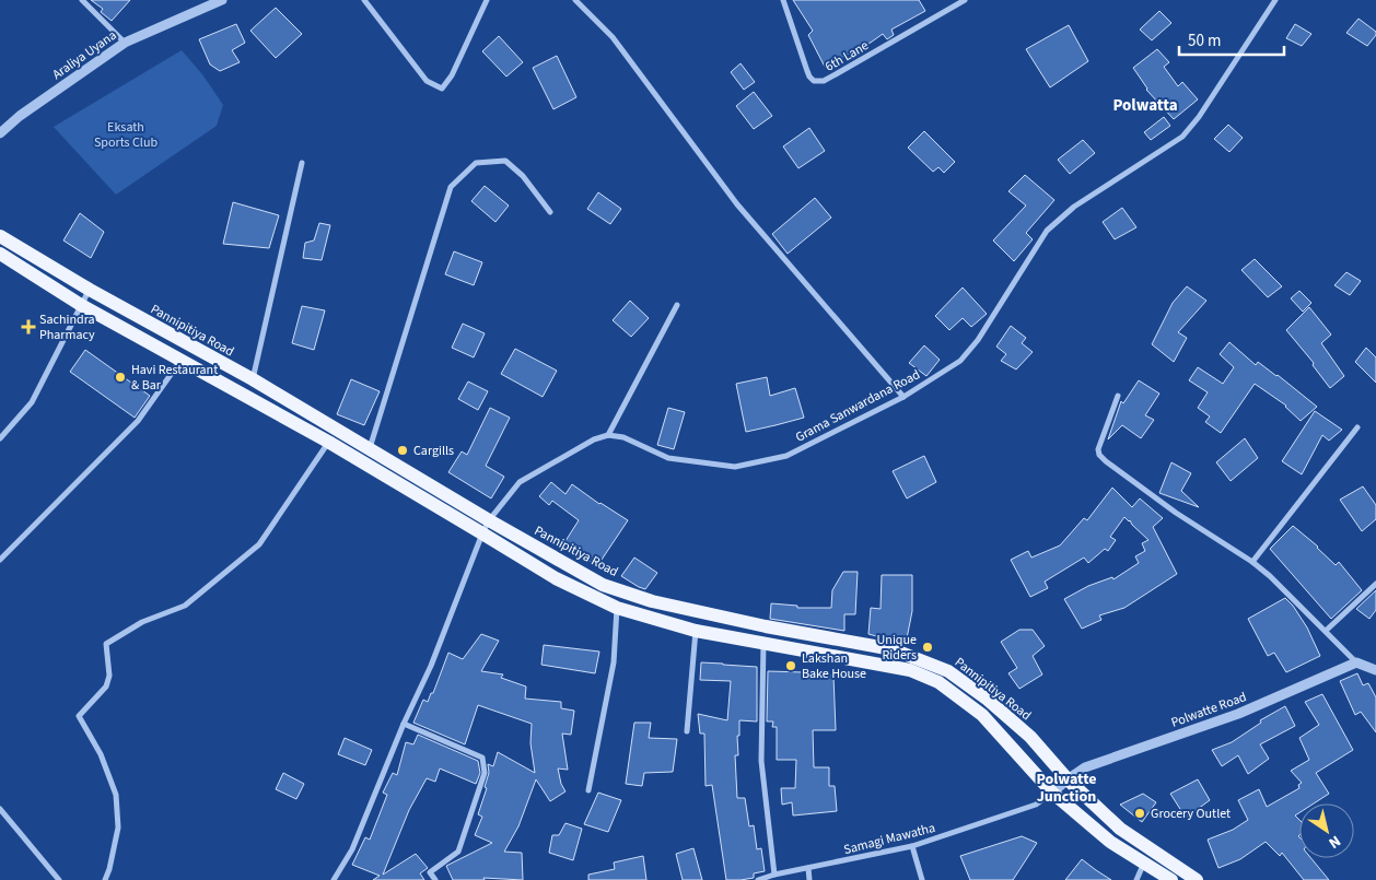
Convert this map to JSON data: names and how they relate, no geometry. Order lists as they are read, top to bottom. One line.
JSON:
{"streets":{"main road":["Pannipitiya Road"],"street":["Araliya Uyana","6th Lane","Grama Sanwardana Road","Polwatte Road","Samagi Mawatha"]},"crossings":[["Pannipitiya Road","Polwatte Road"],["Pannipitiya Road","Samagi Mawatha"],["Polwatte Road","Samagi Mawatha"]],"districts":["Polwatta","Polwatte Junction"],"parks":["Eksath Sports Club"],"places":{"health":["Sachindra Pharmacy"],"other":["Havi Restaurant & Bar","Cargills","Unique Riders","Lakshan Bake House","Grocery Outlet"]},"scale_bar":"50 m","north":"bottom right"}
